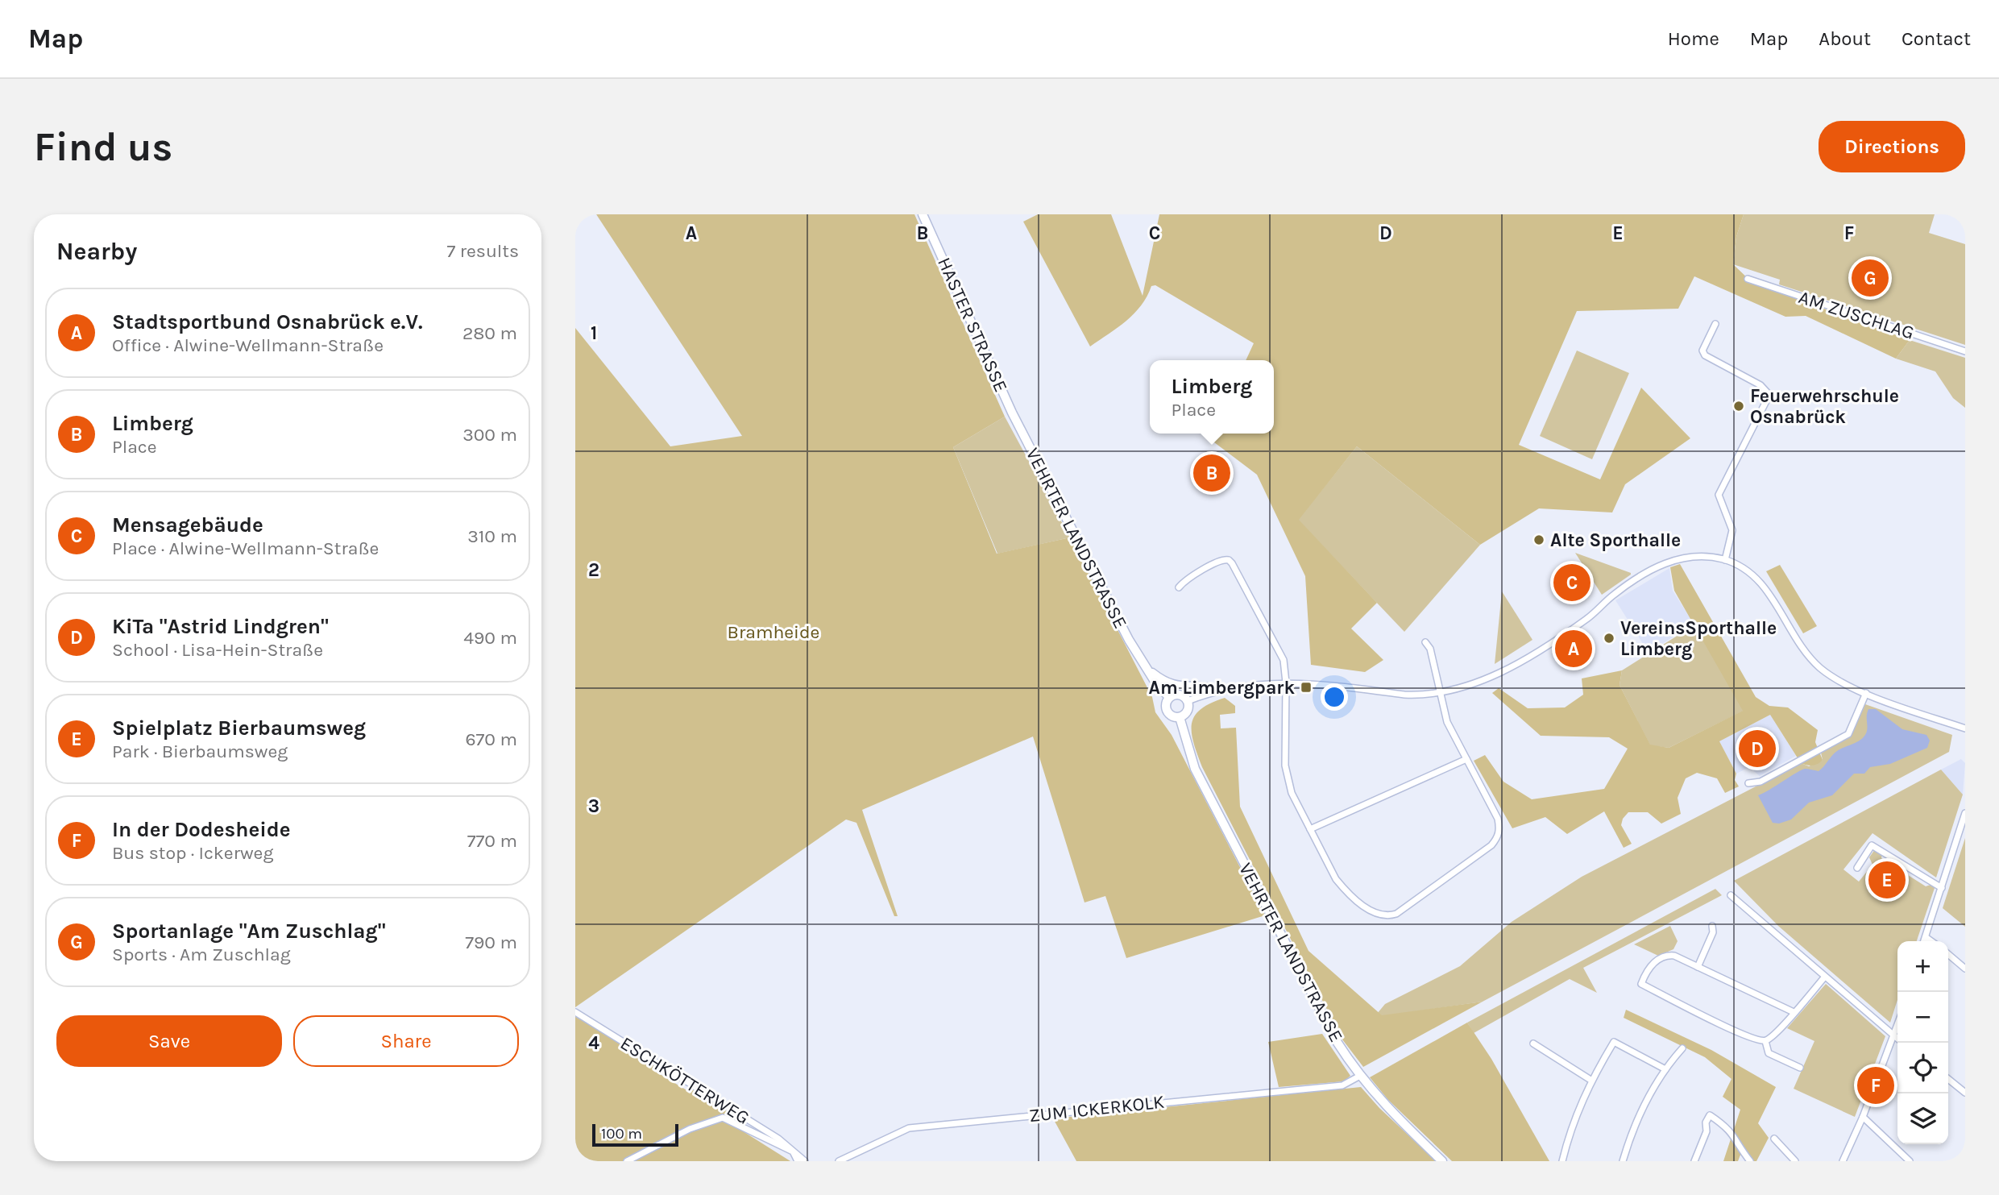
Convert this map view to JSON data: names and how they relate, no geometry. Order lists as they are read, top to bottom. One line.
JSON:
{"streets":{"main road":["HASTER STRASSE","VEHRTER LANDSTRASSE"],"street":["AM ZUSCHLAG","ESCHKÖTTERWEG","ZUM ICKERKOLK"]},"crossings":[["HASTER STRASSE","VEHRTER LANDSTRASSE"],["VEHRTER LANDSTRASSE","ZUM ICKERKOLK"]],"parks":["Bramheide"],"places":{"other":["Feuerwehrschule Osnabrück","Alte Sporthalle","VereinsSporthalle Limberg"],"transit":["Am Limbergpark"]},"scale_bar":"100 m","page":{"header":"Map","nav":["Home","Map","About","Contact"],"buttons":["Directions",["Save","Share"]],"title":"Find us","heading":["Nearby","7 results"],"pins":["G","B","C","A","D","E","F"],"list":[{"mark":"A","name":"Stadtsportbund Osnabrück e.V.","note":"Office · Alwine-Wellmann-Straße","value":"280 m"},{"mark":"B","name":"Limberg","note":"Place","value":"300 m"},{"mark":"C","name":"Mensagebäude","note":"Place · Alwine-Wellmann-Straße","value":"310 m"},{"mark":"D","name":"KiTa \"Astrid Lindgren\"","note":"School · Lisa-Hein-Straße","value":"490 m"},{"mark":"E","name":"Spielplatz Bierbaumsweg","note":"Park · Bierbaumsweg","value":"670 m"},{"mark":"F","name":"In der Dodesheide","note":"Bus stop · Ickerweg","value":"770 m"},{"mark":"G","name":"Sportanlage \"Am Zuschlag\"","note":"Sports · Am Zuschlag","value":"790 m"}],"popup":["Limberg","Place"],"map_buttons":["+","−"],"scale":"100 m"},"grid":{"columns":["A","B","C","D","E","F"],"rows":["1","2","3","4"]}}
